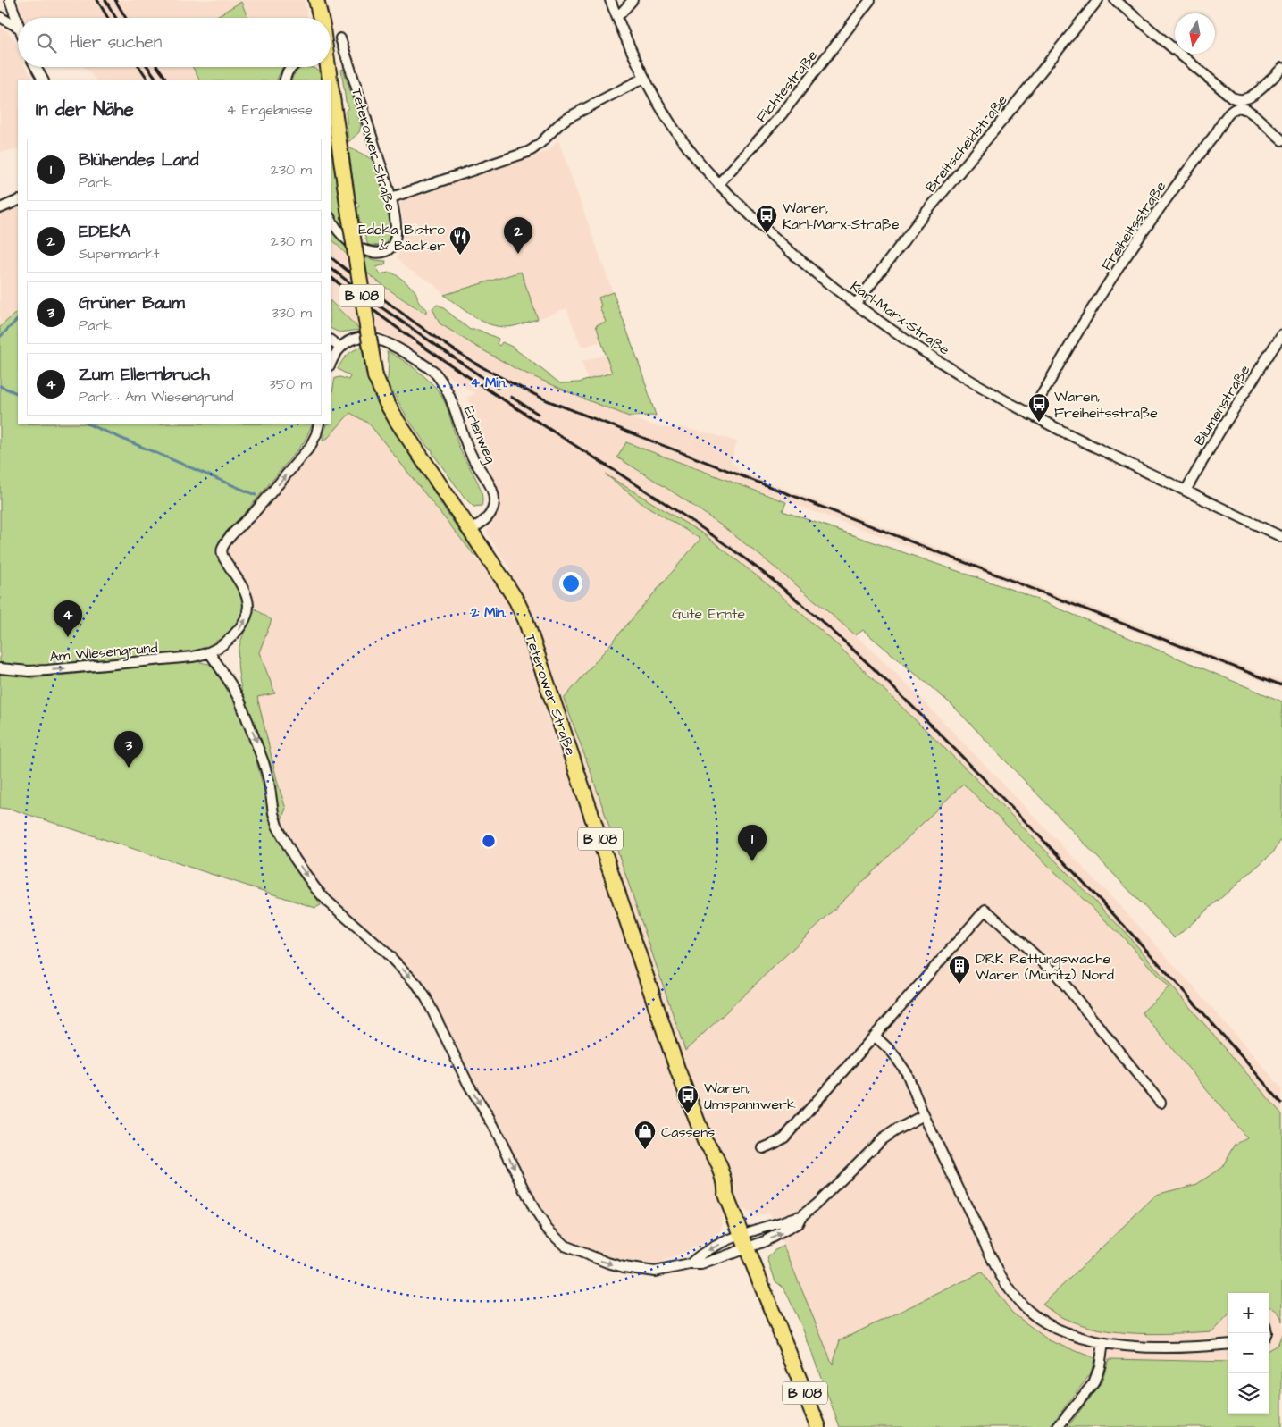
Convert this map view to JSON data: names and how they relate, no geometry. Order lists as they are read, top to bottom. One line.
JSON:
{"streets":{"main road":["Teterower Straße","B 108"],"street":["Fichtestraße","Breitscheidstraße","Freiheitsstraße","Karl-Marx-Straße","Blumenstraße","Erlenweg","Am Wiesengrund"]},"crossings":[["Fichtestraße","Karl-Marx-Straße"],["Breitscheidstraße","Karl-Marx-Straße"],["Teterower Straße","B 108"],["Teterower Straße","Erlenweg"],["Freiheitsstraße","Karl-Marx-Straße"],["Karl-Marx-Straße","Blumenstraße"]],"one_way":["Am Wiesengrund"],"parks":["Gute Ernte"],"places":{"bus stop":["Waren, Karl-Marx-Straße","Waren, Freiheitsstraße","Waren, Umspannwerk"],"restaurant":["Edeka Bistro & Bäcker"],"building":["DRK Rettungswache Waren (Müritz) Nord"],"shop":["Cassens"]},"north":"bottom","page":{"search":"Hier suchen","heading":["In der Nähe","4 Ergebnisse"],"list":[{"mark":"1","name":"Blühendes Land","note":"Park","value":"230 m"},{"mark":"2","name":"EDEKA","note":"Supermarkt","value":"230 m"},{"mark":"3","name":"Grüner Baum","note":"Park","value":"330 m"},{"mark":"4","name":"Zum Ellernbruch","note":"Park · Am Wiesengrund","value":"350 m"}],"pins":["2","4","3","1"],"map_buttons":["+","−"]},"rings":["4 Min.","2 Min."]}
